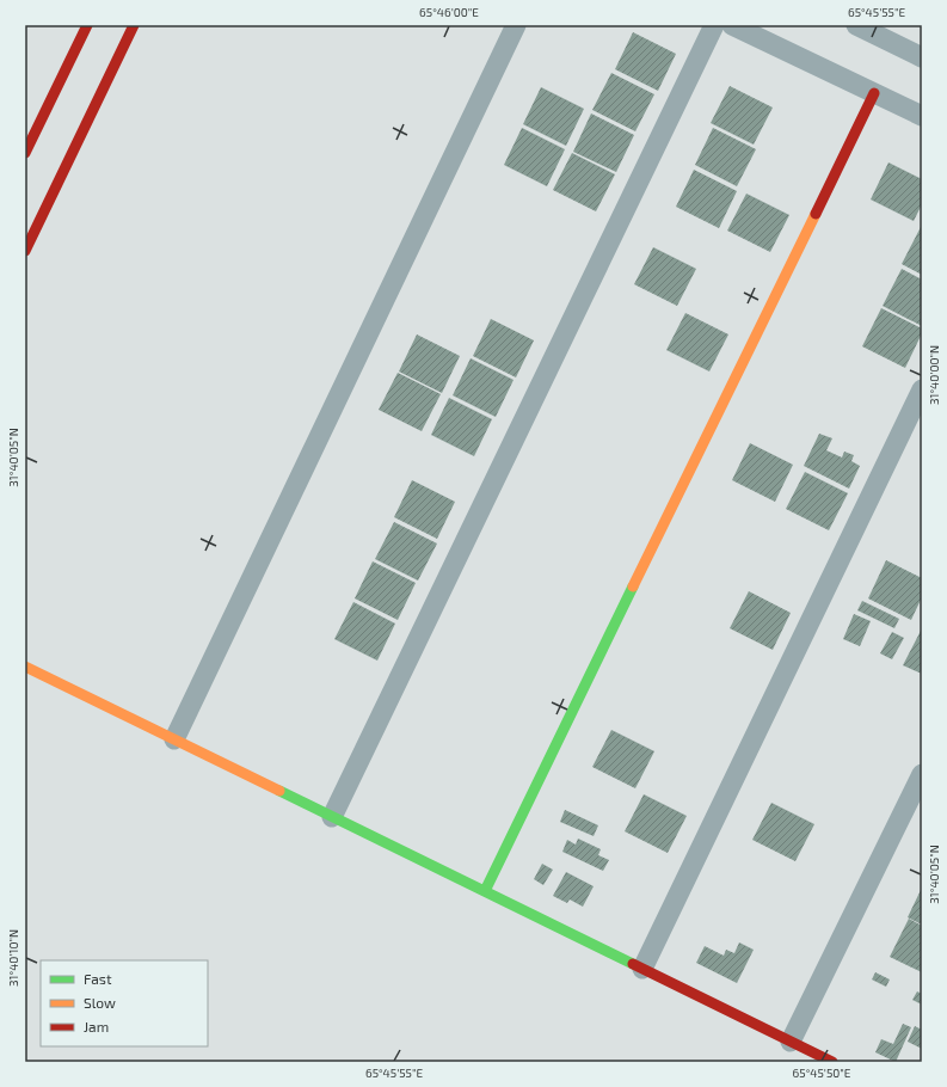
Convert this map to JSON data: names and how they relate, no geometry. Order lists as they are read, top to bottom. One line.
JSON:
{"legend":["Fast","Slow","Jam"],"coordinates":["65°46'00\"E","65°45'55\"E","31°40'00\"N","31°40'05\"N","31°40'10\"N","65°45'50\"E"]}
